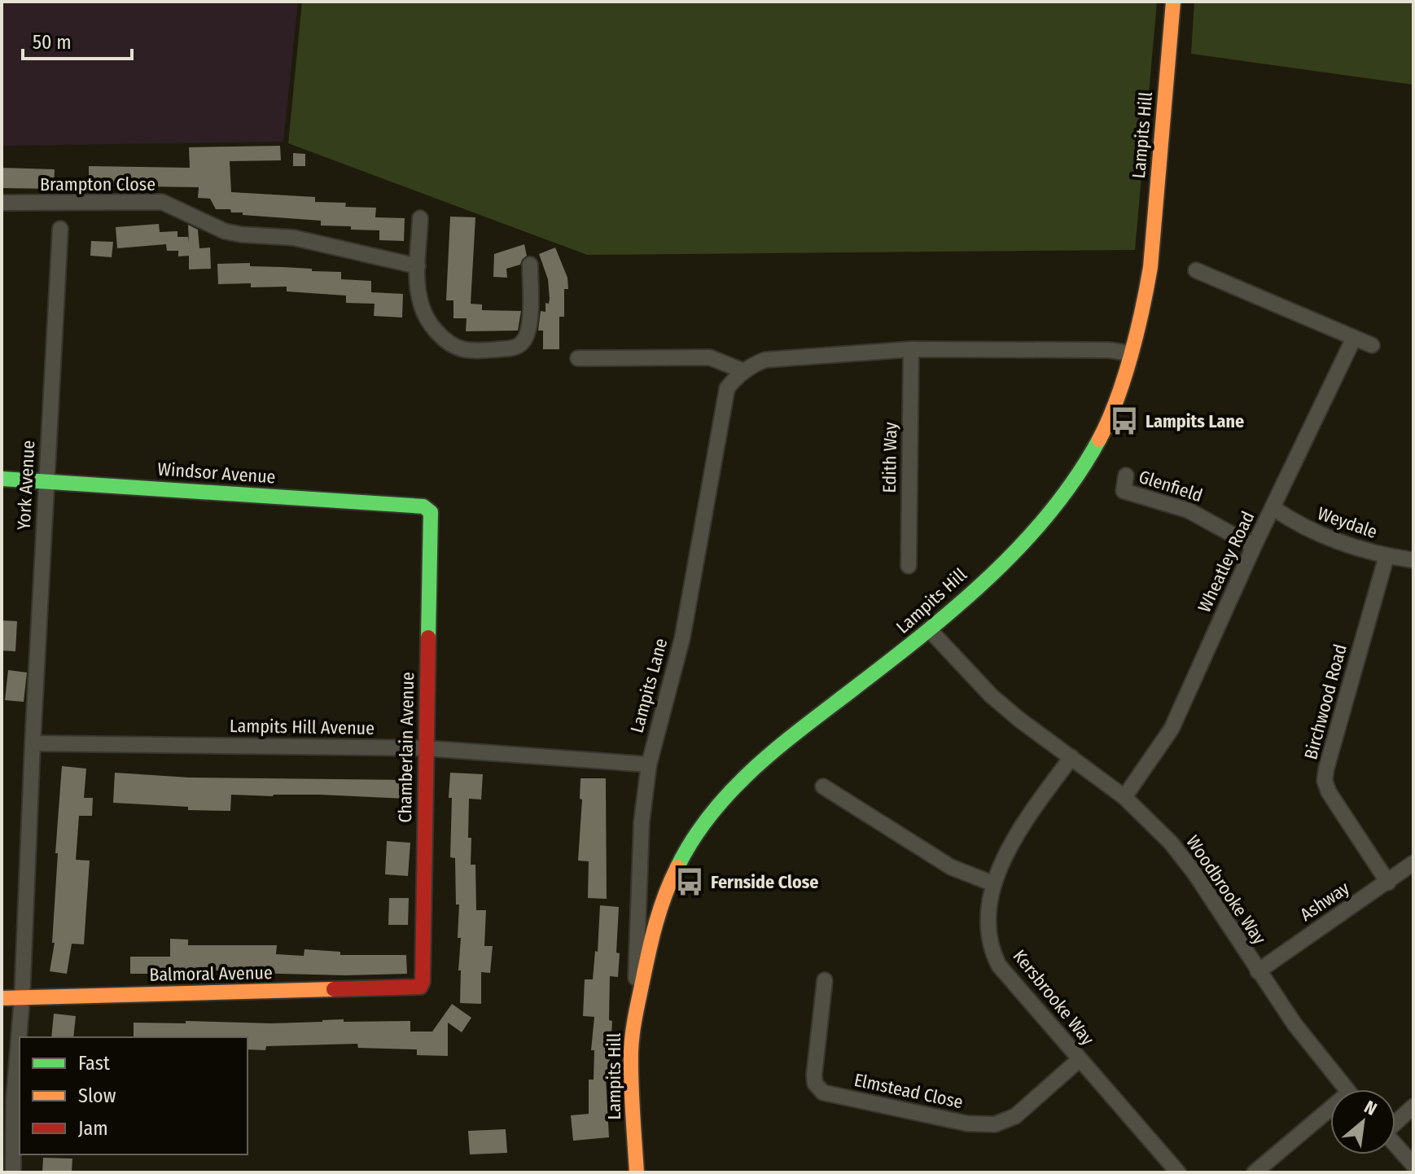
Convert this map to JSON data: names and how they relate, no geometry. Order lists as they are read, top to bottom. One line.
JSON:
{"streets":{"main road":["Lampits Hill","Windsor Avenue","Chamberlain Avenue","Balmoral Avenue"],"street":["Brampton Close","Edith Way","York Avenue","Glenfield","Weydale","Wheatley Road","Lampits Lane","Birchwood Road","Lampits Hill Avenue","Woodbrooke Way","Ashway","Kersbrooke Way","Elmstead Close"]},"crossings":[["Lampits Hill","Lampits Lane"],["Lampits Hill","Woodbrooke Way"],["Windsor Avenue","York Avenue"],["Windsor Avenue","Chamberlain Avenue"],["York Avenue","Lampits Hill Avenue"],["York Avenue","Balmoral Avenue"],["Glenfield","Wheatley Road"],["Weydale","Wheatley Road"],["Weydale","Birchwood Road"],["Wheatley Road","Woodbrooke Way"],["Lampits Lane","Lampits Hill Avenue"],["Birchwood Road","Ashway"],["Lampits Hill Avenue","Chamberlain Avenue"],["Chamberlain Avenue","Balmoral Avenue"],["Woodbrooke Way","Ashway"],["Woodbrooke Way","Kersbrooke Way"],["Kersbrooke Way","Elmstead Close"]],"places":{"bus stop":["Lampits Lane","Fernside Close"]},"legend":["Fast","Slow","Jam"],"scale_bar":"50 m","north":"top right"}
